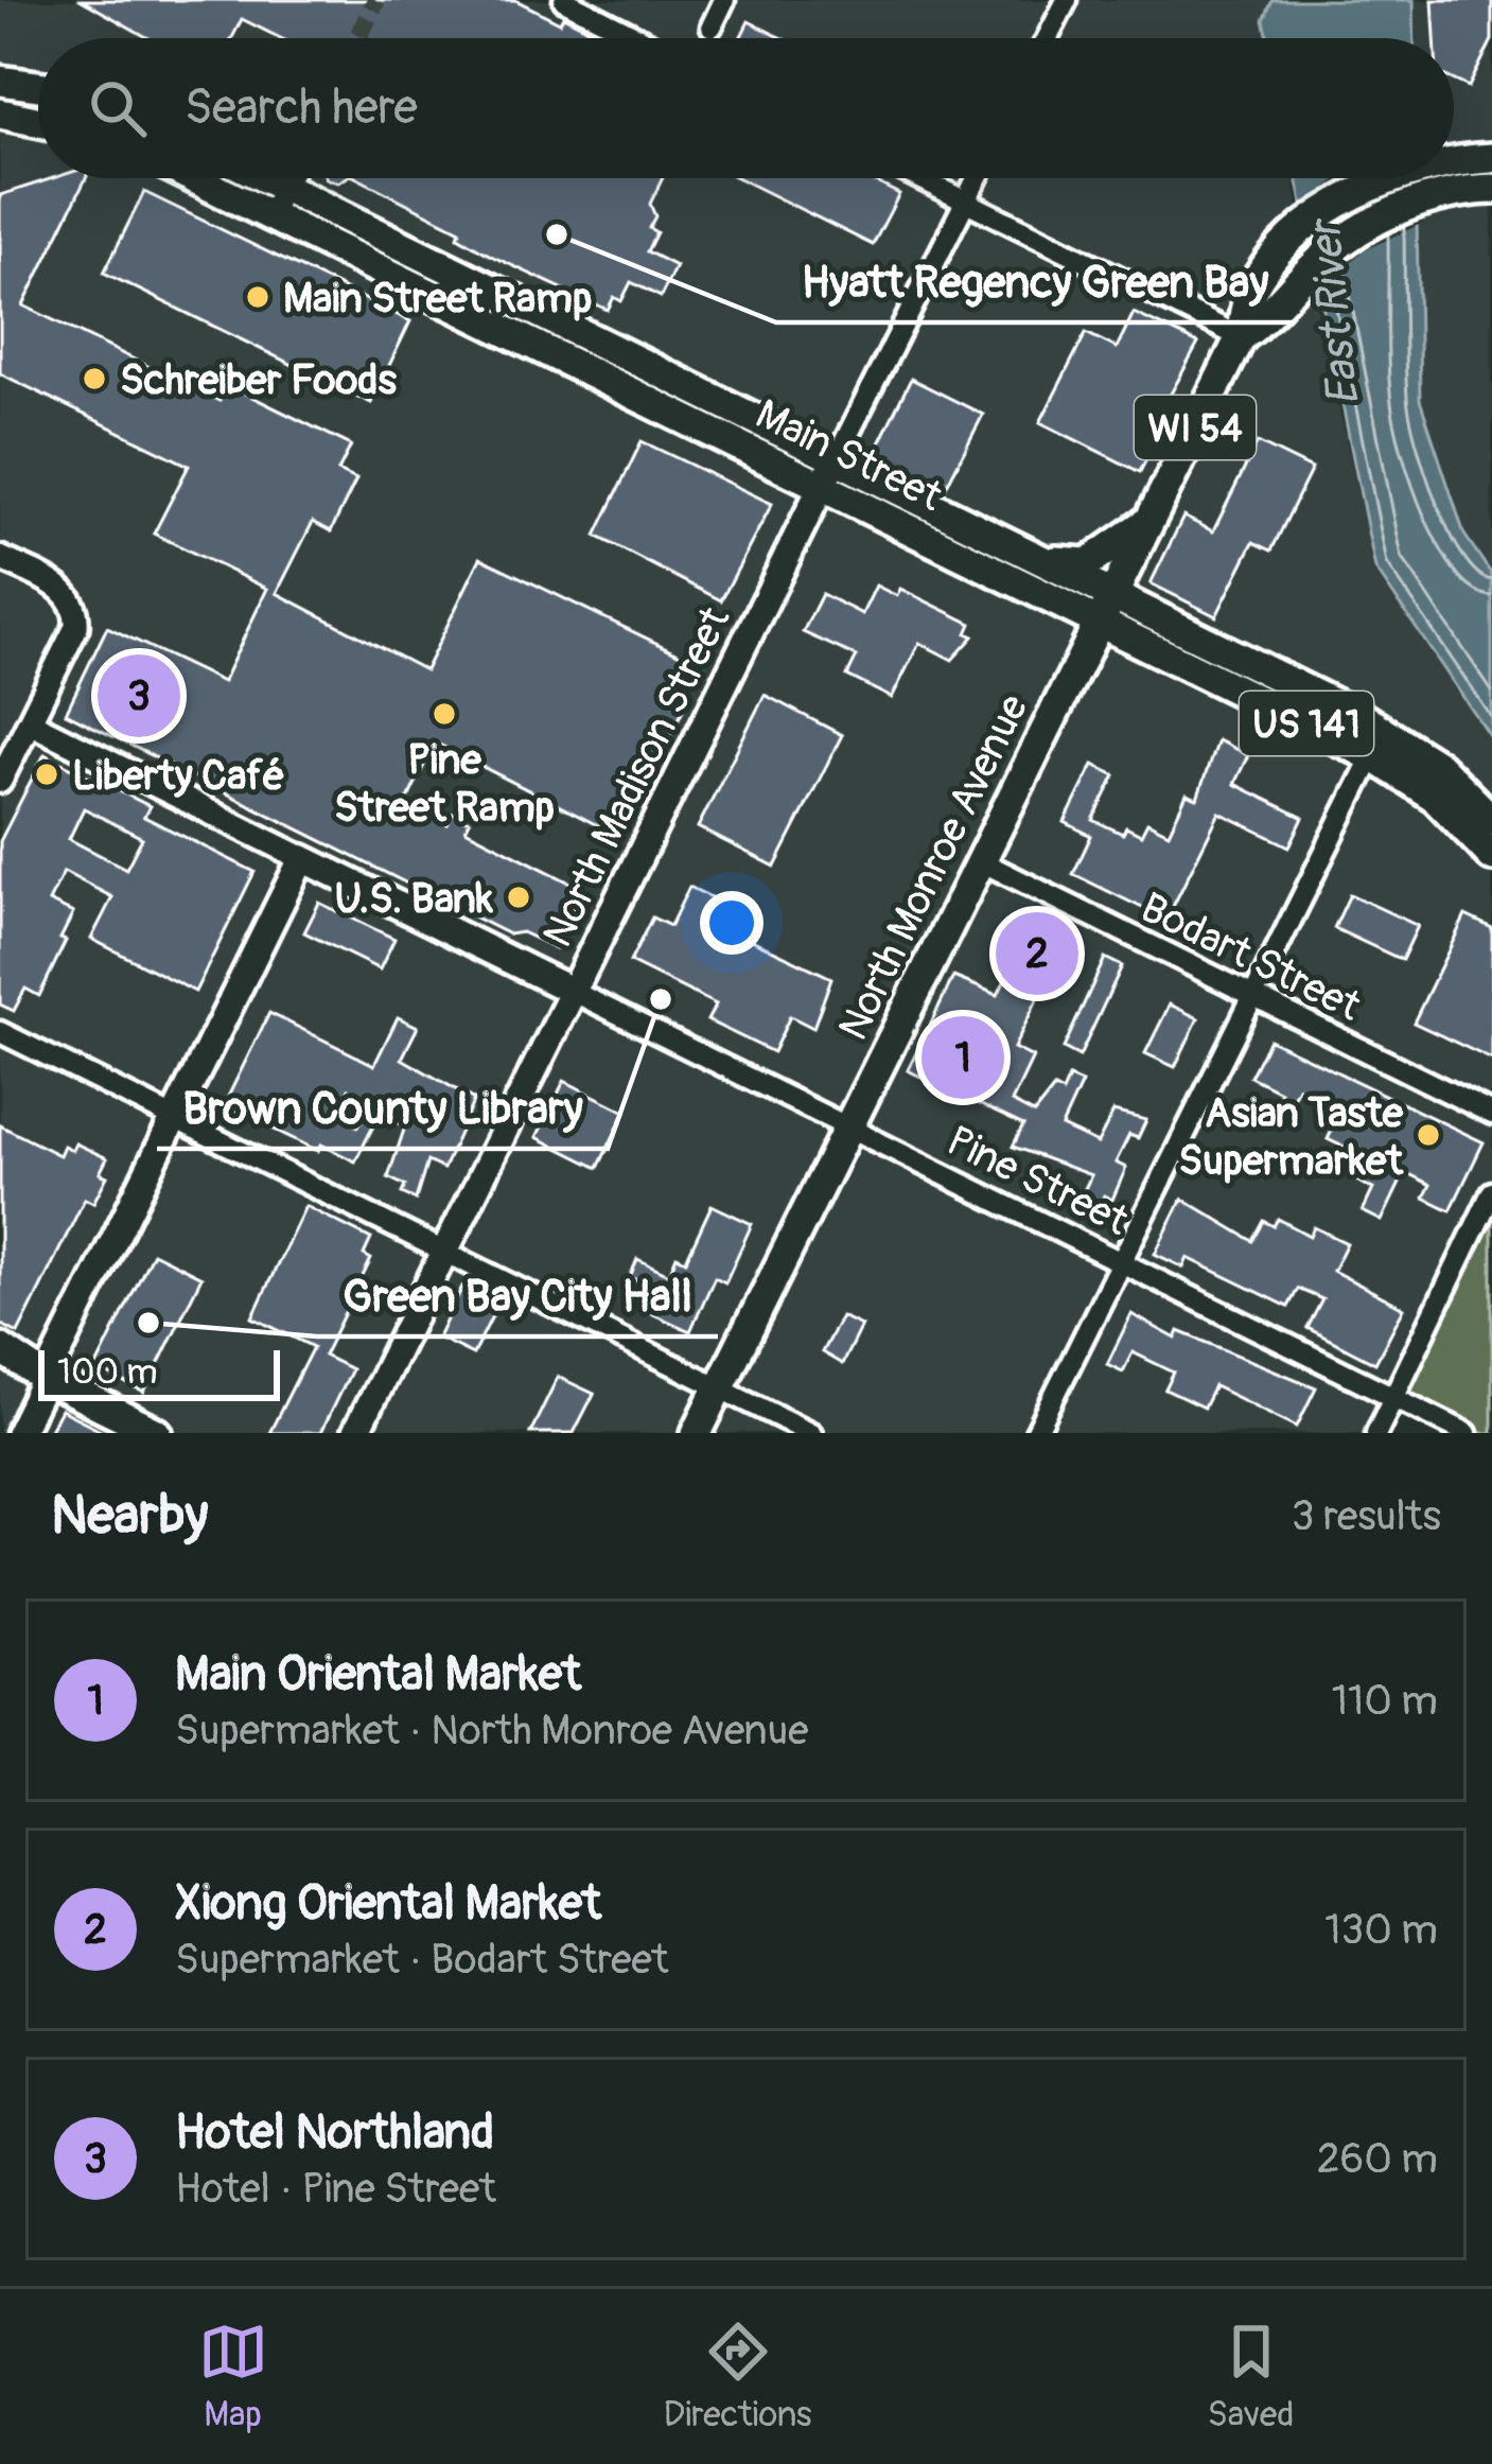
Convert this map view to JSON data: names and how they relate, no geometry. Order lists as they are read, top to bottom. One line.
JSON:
{"streets":{"main road":["WI 54","Main Street","US 141","North Madison Street","North Monroe Avenue","Pine Street"],"street":["Bodart Street"]},"crossings":[["WI 54","North Monroe Avenue"],["Main Street","North Madison Street"],["Main Street","North Monroe Avenue"],["North Madison Street","Pine Street"],["North Monroe Avenue","Bodart Street"],["North Monroe Avenue","Pine Street"]],"water":["East River"],"places":["Hyatt Regency Green Bay","Main Street Ramp","Schreiber Foods","Pine Street Ramp","Liberty Café","U.S. Bank","Brown County Library","Asian Taste Supermarket","Green Bay City Hall"],"scale_bar":"100 m","page":{"search":"Search here","pins":["3","2","1"],"scale":"100 m","heading":["Nearby","3 results"],"list":[{"mark":"1","name":"Main Oriental Market","note":"Supermarket · North Monroe Avenue","value":"110 m"},{"mark":"2","name":"Xiong Oriental Market","note":"Supermarket · Bodart Street","value":"130 m"},{"mark":"3","name":"Hotel Northland","note":"Hotel · Pine Street","value":"260 m"}],"nav":["Map","Directions","Saved"]}}
